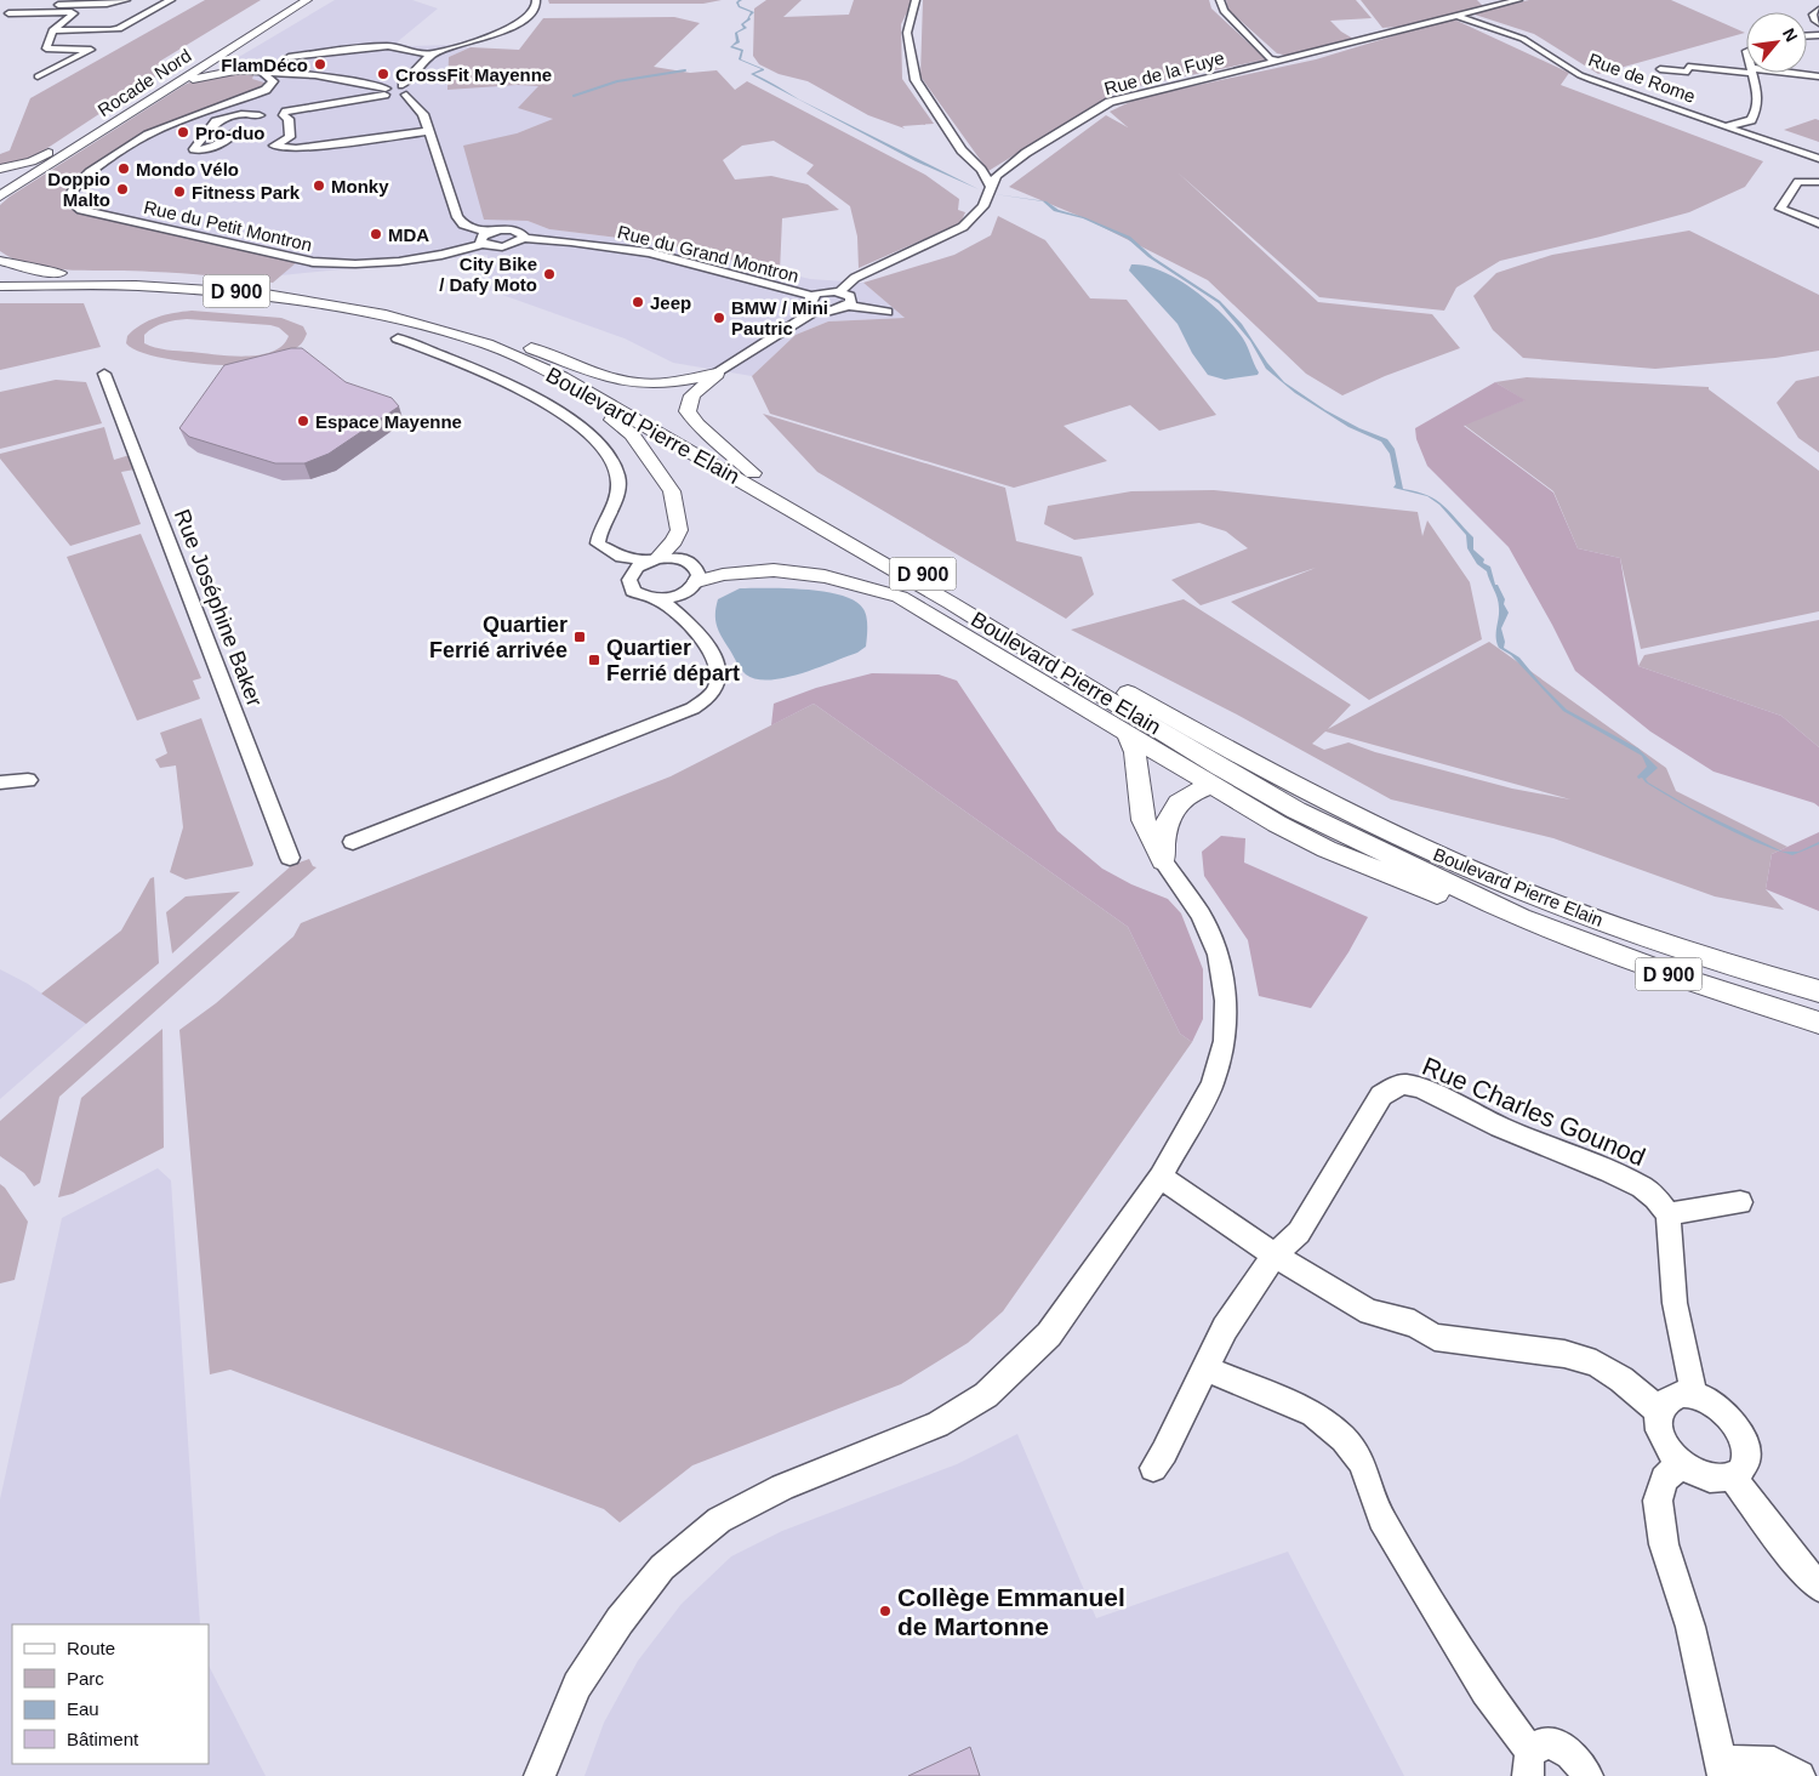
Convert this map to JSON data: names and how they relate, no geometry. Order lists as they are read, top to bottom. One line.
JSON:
{"streets":{"main road":["Rocade Nord","D 900","Boulevard Pierre Elain"],"street":["Rue de la Fuye","Rue de Rome","Rue du Petit Montron","Rue du Grand Montron","Rue Joséphine Baker","Rue Charles Gounod"]},"crossings":[["Rue de la Fuye","Rue de Rome"],["D 900","Boulevard Pierre Elain"]],"places":{"other":["FlamDéco","CrossFit Mayenne","Pro-duo","Mondo Vélo","Monky","Doppio Malto","Fitness Park","MDA","City Bike / Dafy Moto","Jeep","BMW / Mini Pautric","Espace Mayenne","Collège Emmanuel de Martonne"],"transit":["Quartier Ferrié arrivée","Quartier Ferrié départ"]},"legend":["Route","Parc","Eau","Bâtiment"],"north":"top right"}
